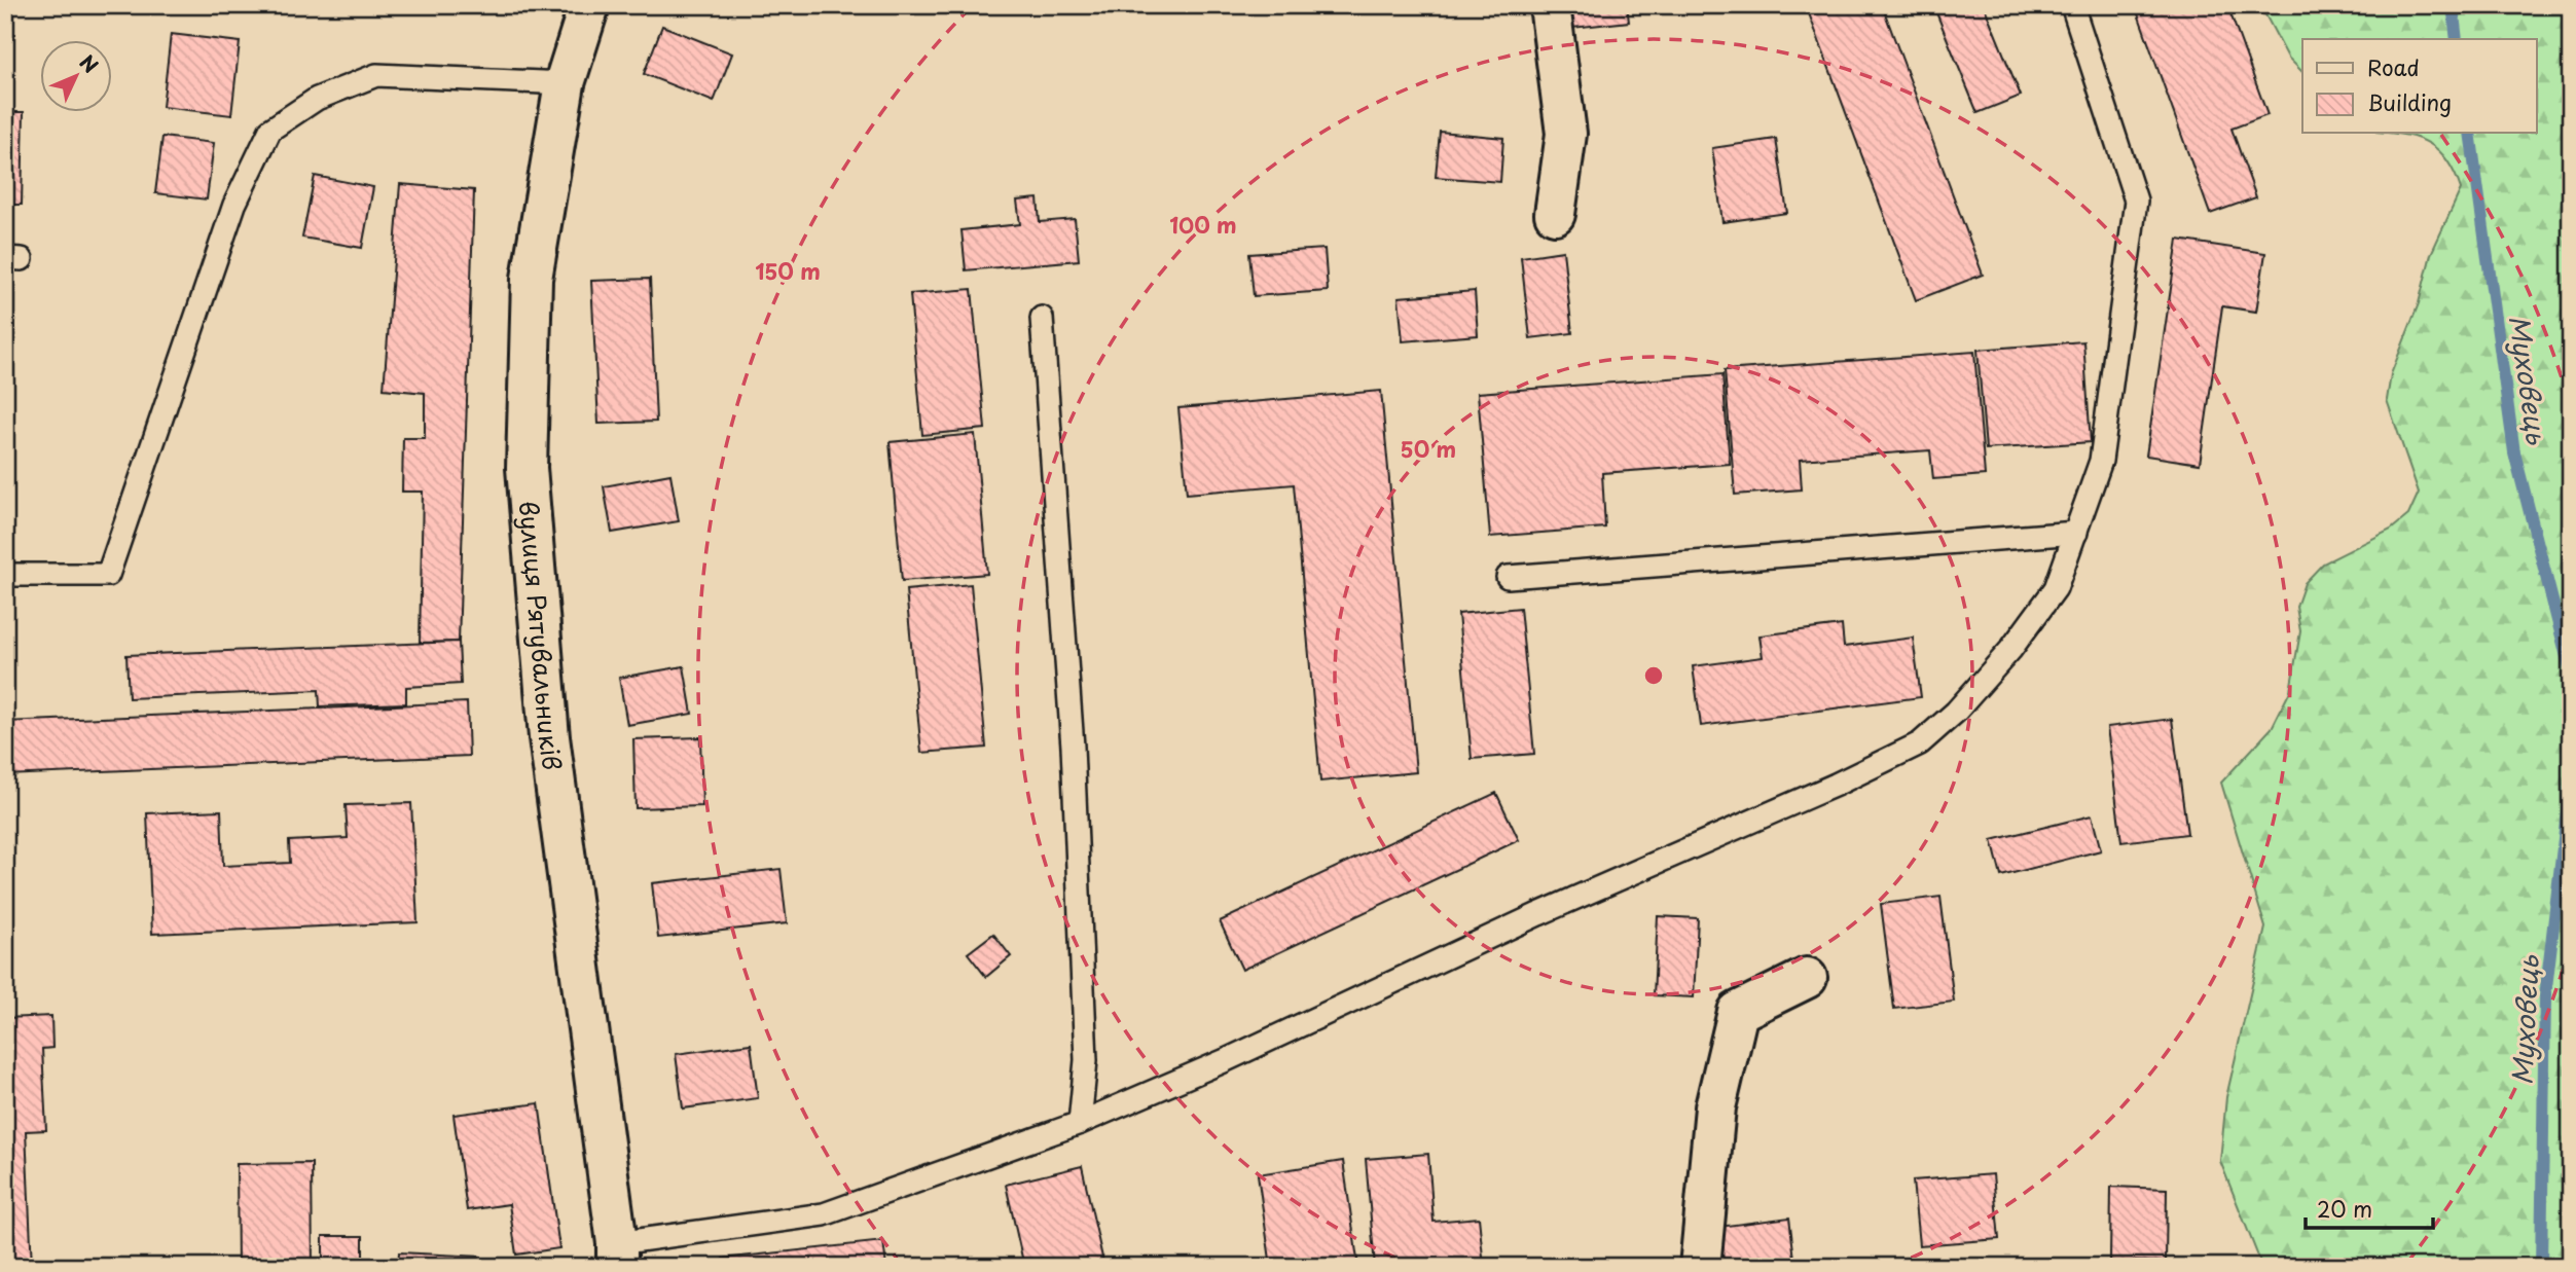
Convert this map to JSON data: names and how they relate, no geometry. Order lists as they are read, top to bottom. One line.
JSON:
{"streets":{"street":["вулиця Рятувальників"]},"water":["Муховець"],"legend":["Road","Building"],"scale_bar":"20 m","north":"top right","rings":["100 m","150 m","50 m"]}
